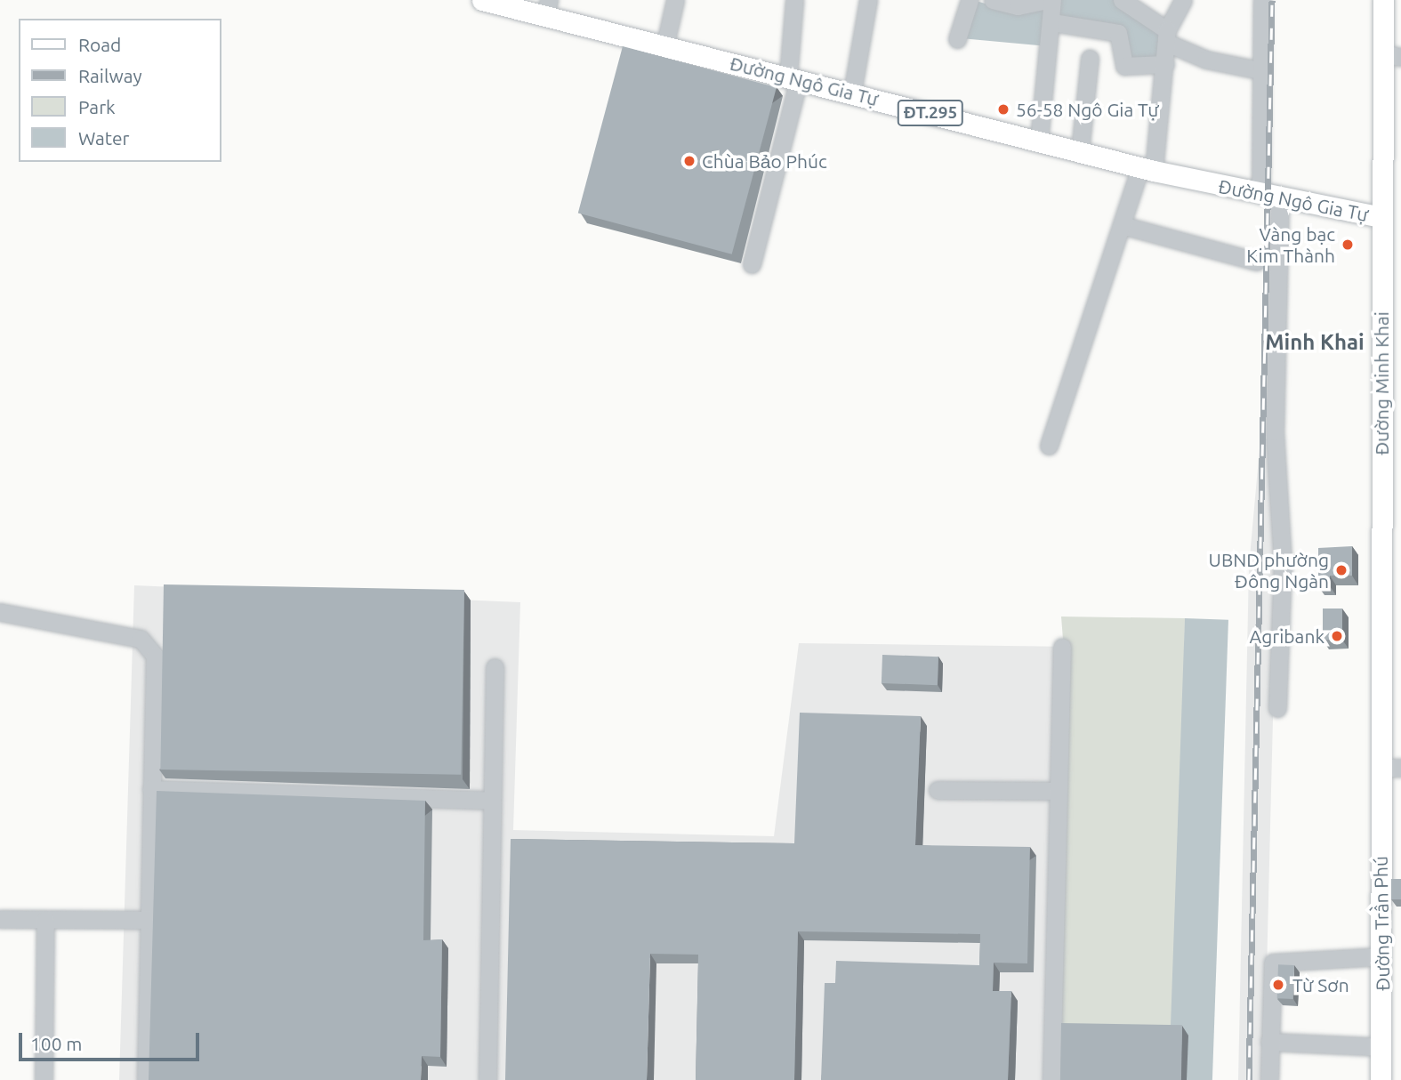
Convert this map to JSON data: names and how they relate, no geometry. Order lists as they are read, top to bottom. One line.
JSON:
{"streets":{"main road":["Đường Ngô Gia Tự","ĐT.295","Đường Minh Khai","Đường Trần Phú"]},"crossings":[["Đường Ngô Gia Tự","Đường Minh Khai"],["Đường Minh Khai","Đường Trần Phú"]],"districts":["Minh Khai"],"places":["56-58 Ngô Gia Tự","Chùa Bảo Phúc","Vàng bạc Kim Thành","UBND phường Đông Ngàn","Agribank","Từ Sơn"],"legend":["Road","Railway","Park","Water"],"scale_bar":"100 m"}
